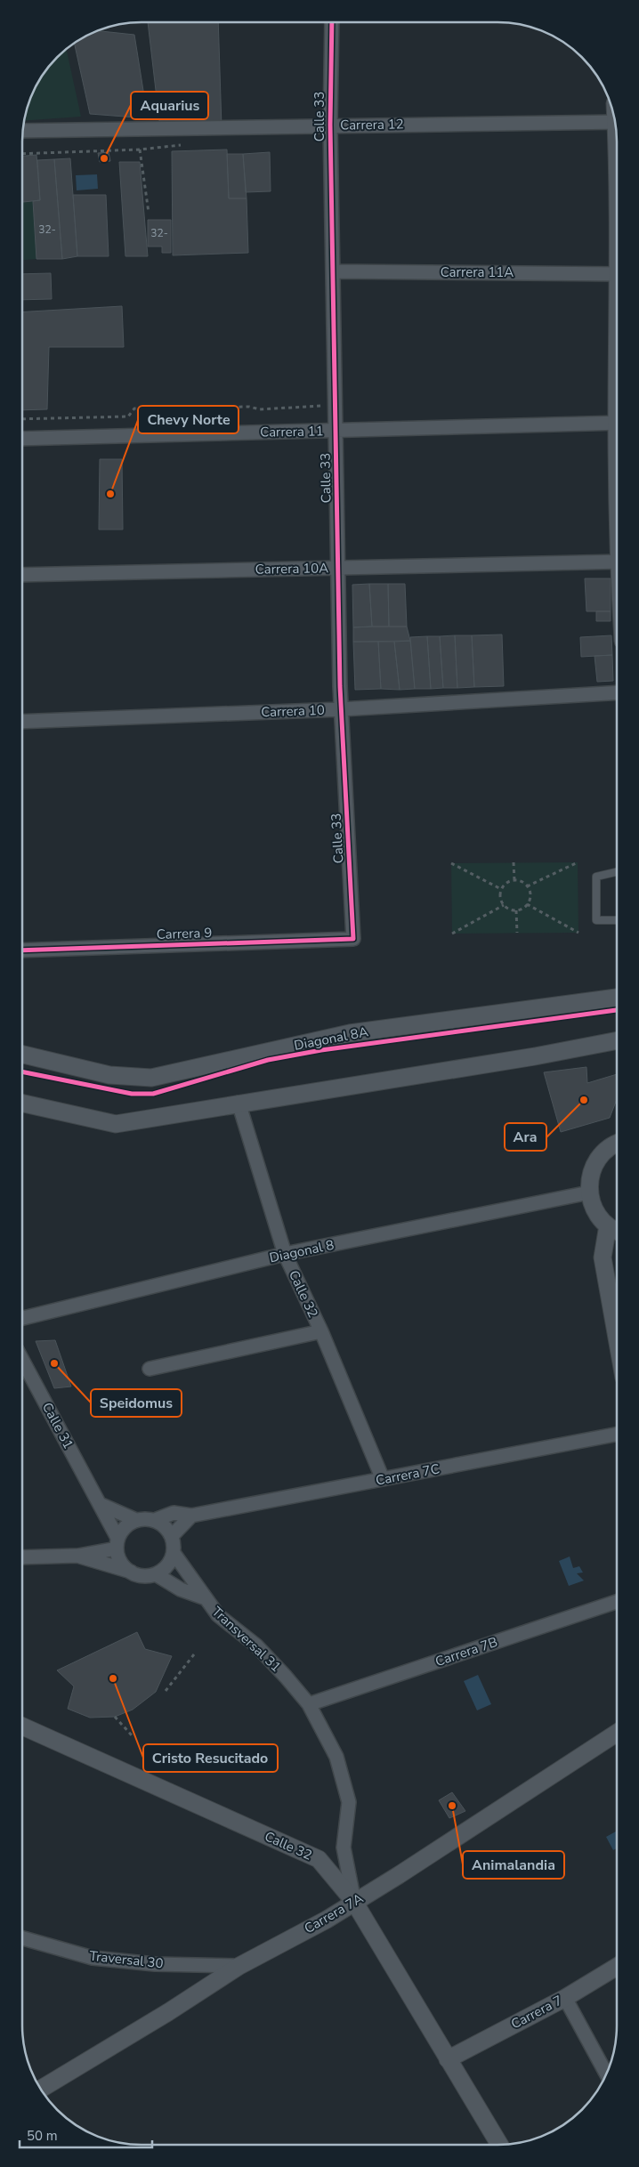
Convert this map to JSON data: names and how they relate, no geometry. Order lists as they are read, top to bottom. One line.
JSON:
{"streets":{"street":["Calle 33","Carrera 12","Carrera 11A","Carrera 11","Carrera 10A","Carrera 10","Carrera 9","Diagonal 8A","Diagonal 8","Calle 32","Calle 31","Carrera 7C","Transversal 31","Carrera 7B","Carrera 7A","Traversal 30","Carrera 7"]},"crossings":[["Calle 33","Carrera 12"],["Calle 33","Carrera 11A"],["Calle 33","Carrera 11"],["Calle 33","Carrera 10A"],["Calle 33","Carrera 10"],["Calle 33","Carrera 9"],["Diagonal 8","Calle 32"],["Calle 32","Carrera 7C"],["Calle 32","Transversal 31"],["Calle 32","Carrera 7A"],["Calle 32","Carrera 7"],["Calle 31","Carrera 7C"],["Calle 31","Transversal 31"],["Carrera 7C","Transversal 31"],["Transversal 31","Carrera 7B"],["Transversal 31","Carrera 7A"],["Carrera 7A","Traversal 30"]],"places":["Aquarius","Chevy Norte","Ara","Speidomus","Cristo Resucitado","Animalandia"],"house_numbers":["32-","32-"],"scale_bar":"50 m"}
